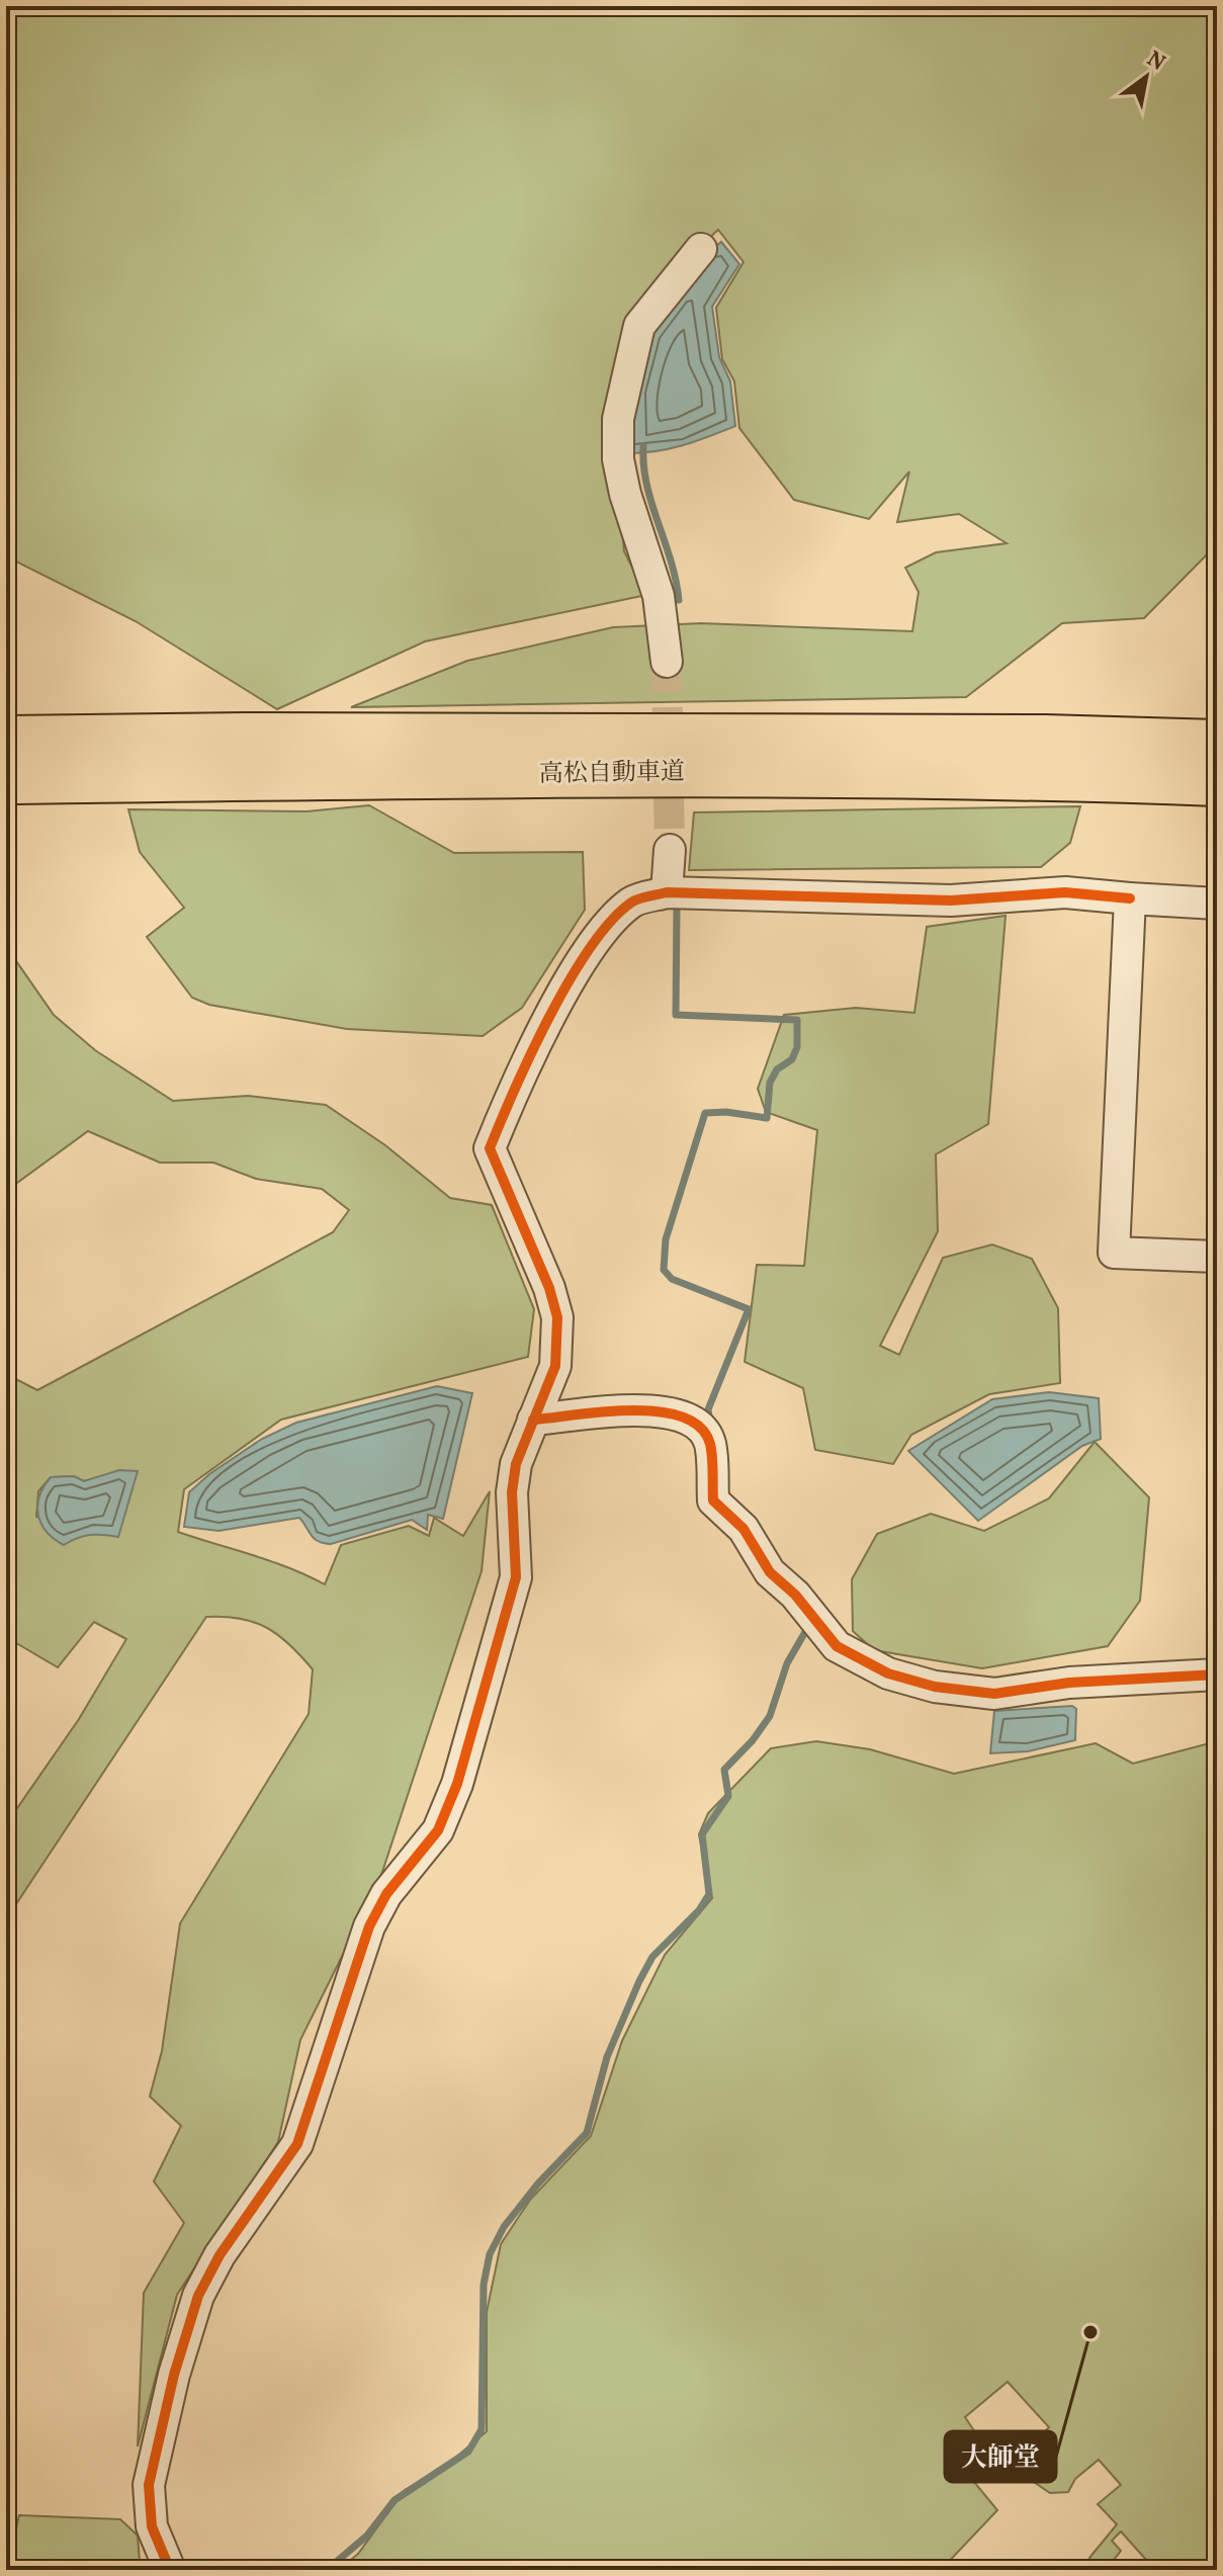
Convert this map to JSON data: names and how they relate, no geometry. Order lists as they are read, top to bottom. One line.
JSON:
{"streets":{"highway":["高松自動車道"]},"places":["大師堂"],"north":"top right"}
